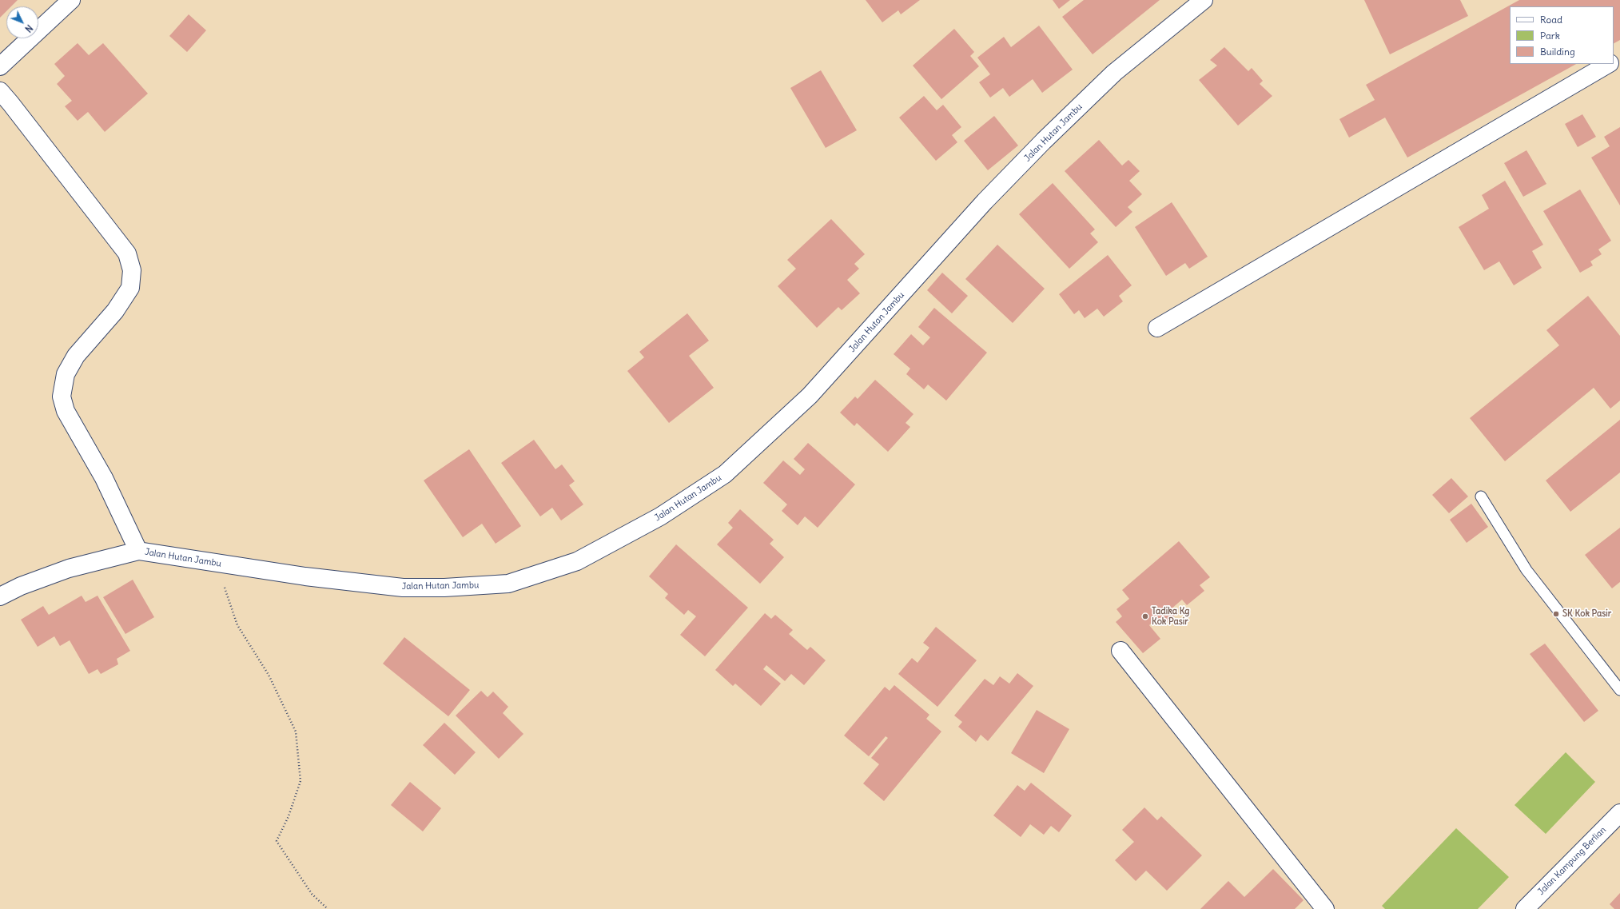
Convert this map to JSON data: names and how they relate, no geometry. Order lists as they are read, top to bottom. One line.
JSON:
{"streets":{"street":["Jalan Hutan Jambu","Jalan Kampung Berlian"]},"places":["SK Kok Pasir","Tadika Kg Kok Pasir"],"legend":["Road","Park","Building"],"north":"bottom right"}
